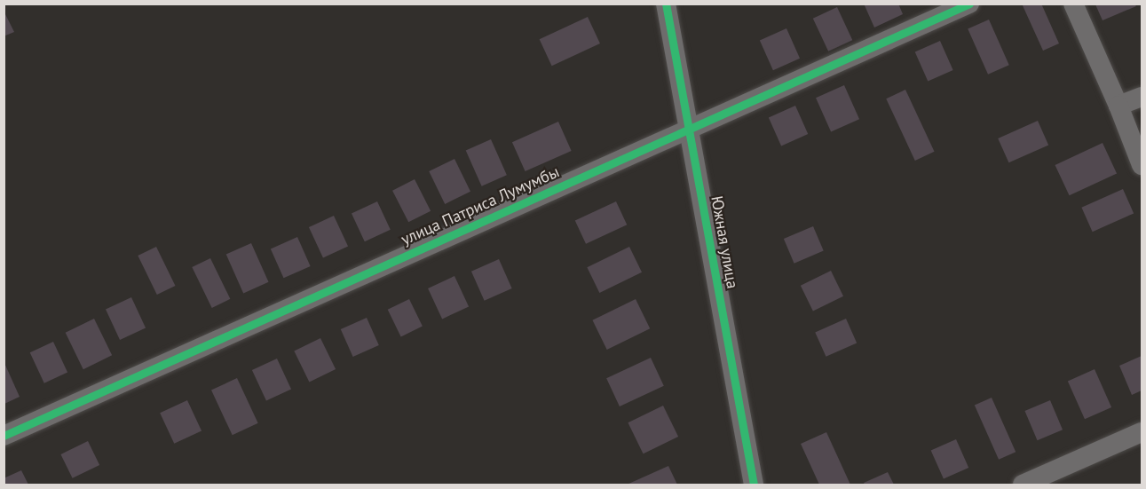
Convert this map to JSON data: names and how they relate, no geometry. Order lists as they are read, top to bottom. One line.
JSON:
{"streets":{"street":["улица Патриса Лумумбы","Южная улица"]},"crossings":[["улица Патриса Лумумбы","Южная улица"]]}
